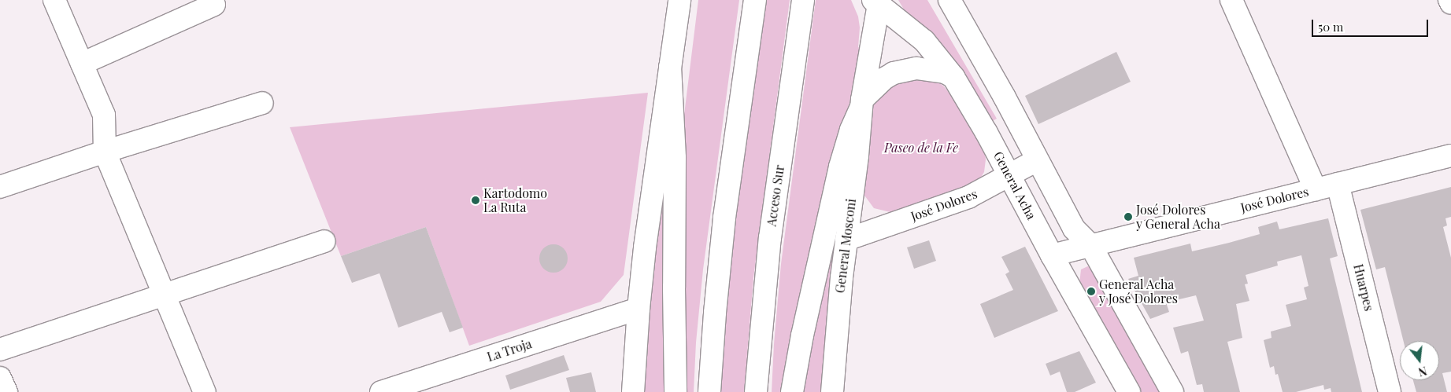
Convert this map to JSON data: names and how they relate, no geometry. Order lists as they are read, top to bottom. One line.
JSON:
{"streets":{"main road":["General Acha","Acceso Sur","José Dolores","General Mosconi","Huarpes","La Troja"]},"crossings":[["General Acha","José Dolores"],["José Dolores","General Mosconi"],["José Dolores","Huarpes"]],"parks":["Paseo de la Fe"],"places":["Kartodomo La Ruta","José Dolores y General Acha","General Acha y José Dolores"],"scale_bar":"50 m","north":"bottom"}
